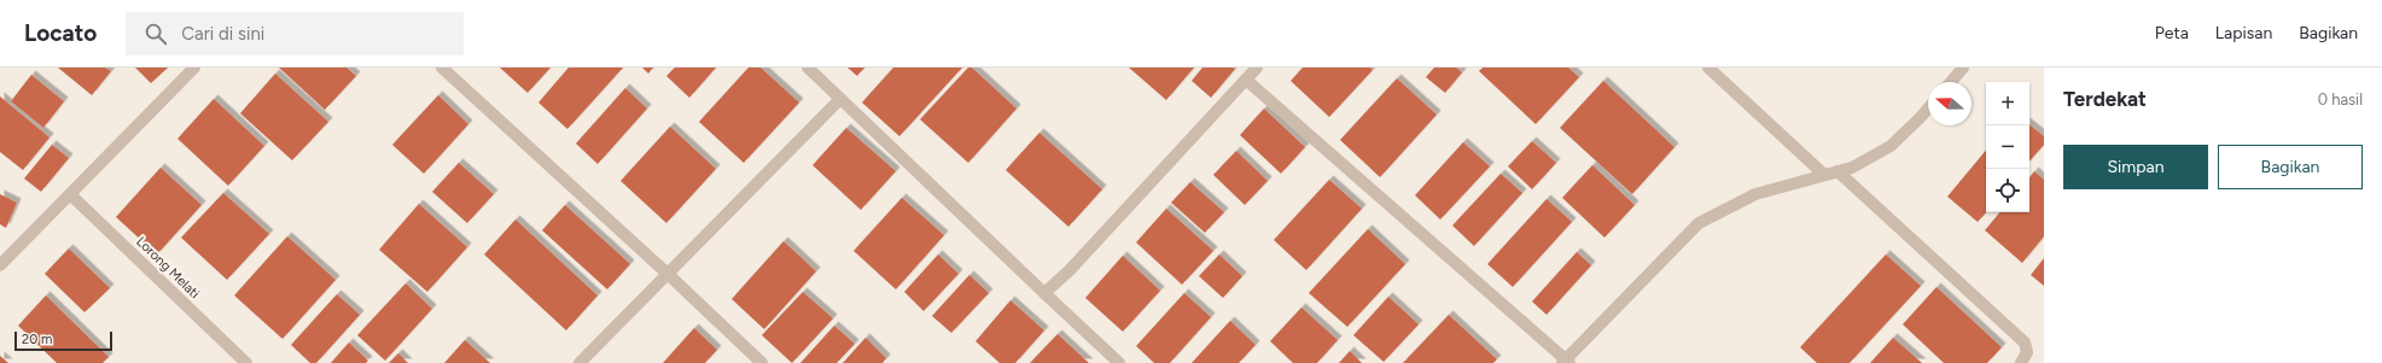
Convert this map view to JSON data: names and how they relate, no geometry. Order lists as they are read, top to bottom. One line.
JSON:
{"streets":{"street":["Lorong Melati"]},"scale_bar":"20 m","north":"left","page":{"header":"Locato","search":"Cari di sini","nav":["Peta","Lapisan","Bagikan"],"heading":["Terdekat","0 hasil"],"map_buttons":["+","−"],"buttons":["Simpan","Bagikan"],"scale":"20 m"}}
